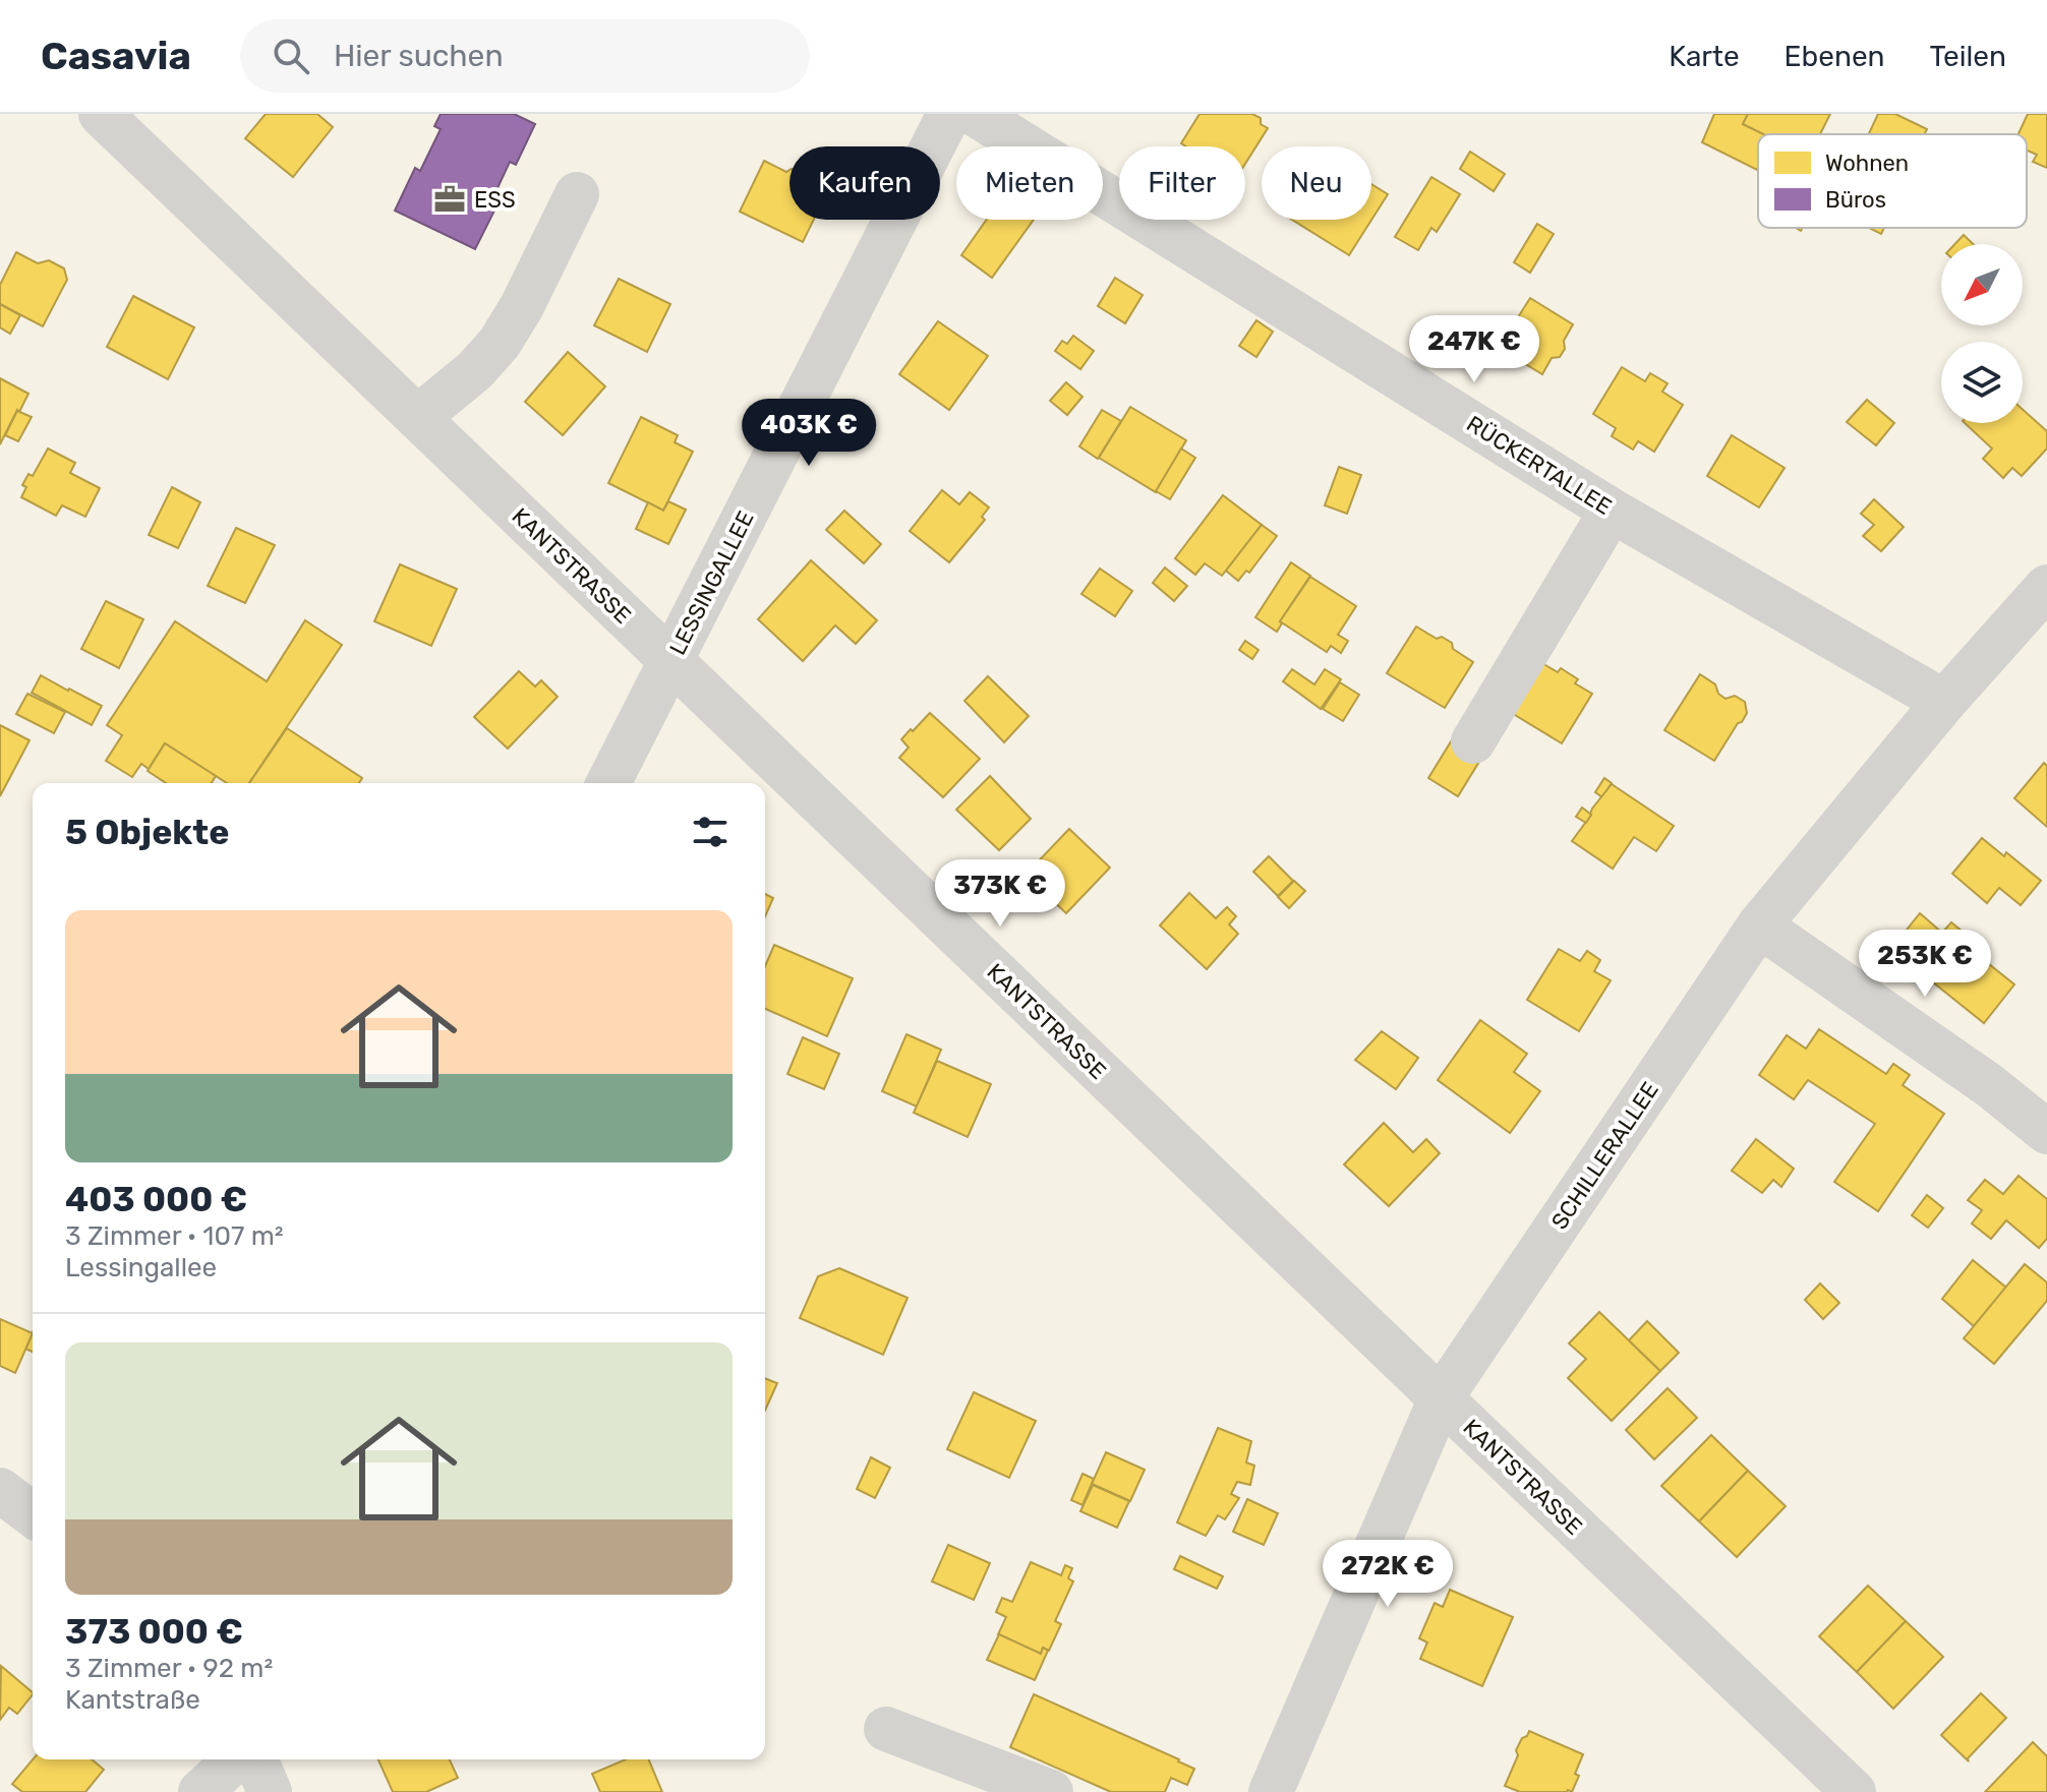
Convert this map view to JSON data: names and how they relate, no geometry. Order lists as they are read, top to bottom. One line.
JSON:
{"streets":{"street":["RÜCKERTALLEE","KANTSTRASSE","LESSINGALLEE","SCHILLERALLEE"]},"crossings":[["RÜCKERTALLEE","SCHILLERALLEE"],["KANTSTRASSE","LESSINGALLEE"],["KANTSTRASSE","SCHILLERALLEE"]],"places":{"office":["ESS"]},"legend":["Wohnen","Büros"],"north":"bottom left","page":{"header":"Casavia","search":"Hier suchen","nav":["Karte","Ebenen","Teilen"],"chip":["Kaufen","Mieten","Filter","Neu"],"price":["247K €","403K €","373K €","253K €","272K €"],"heading":"5 Objekte","list":[{"name":"403 000 €","note":"3 Zimmer · 107 m² · Lessingallee"},{"name":"373 000 €","note":"3 Zimmer · 92 m² · Kantstraße"}]}}
